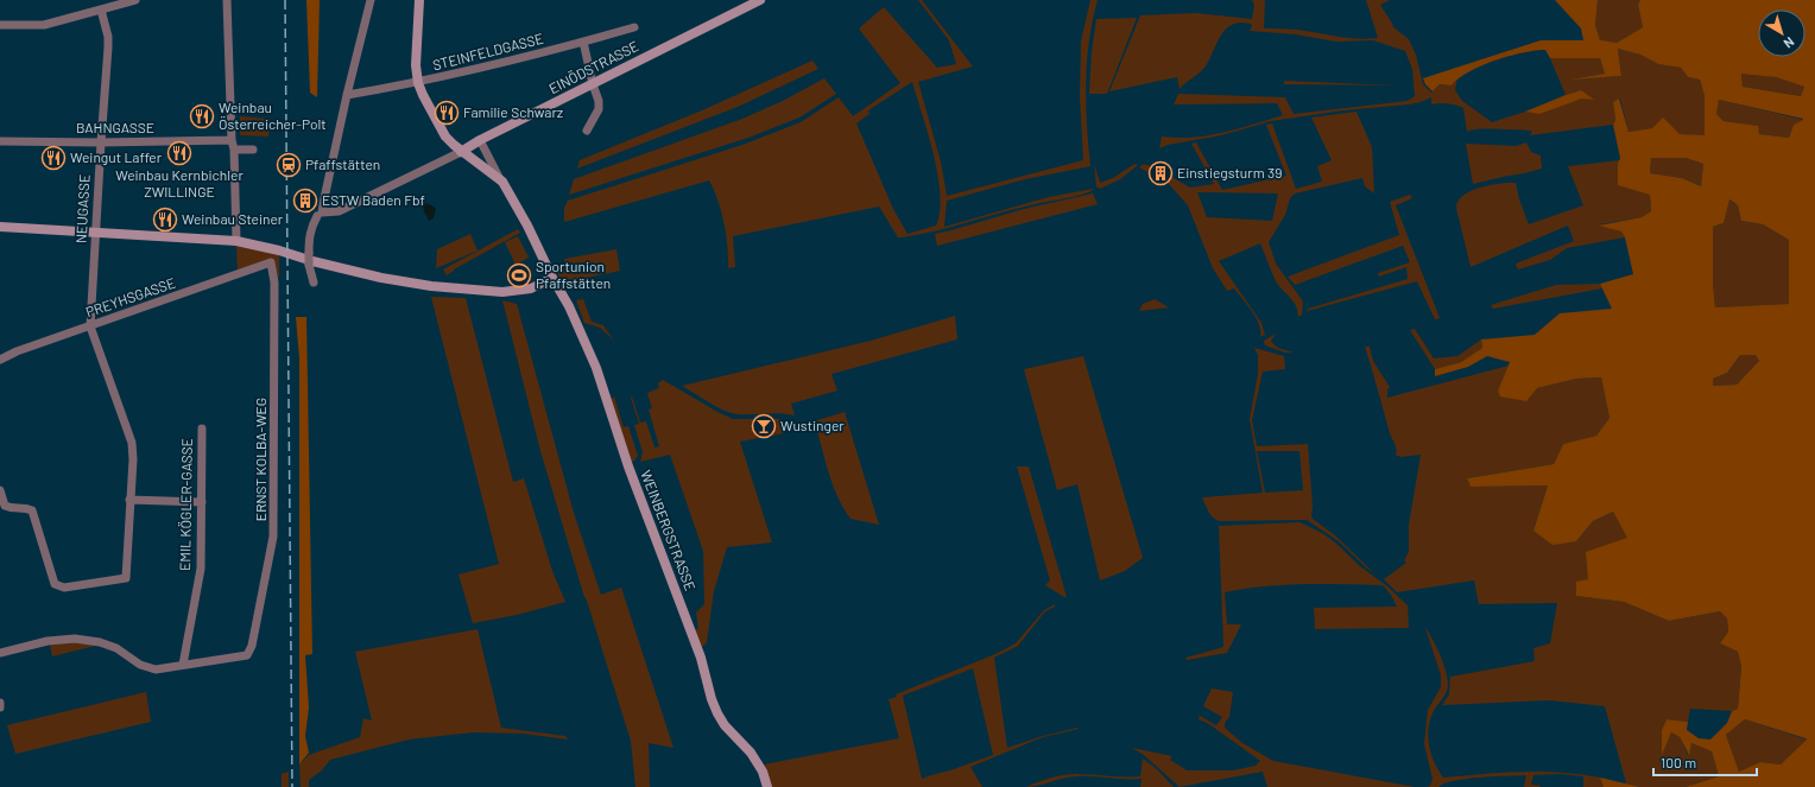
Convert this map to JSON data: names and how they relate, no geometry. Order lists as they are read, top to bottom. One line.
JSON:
{"streets":{"street":["STEINFELDGASSE","EINÖDSTRASSE","BAHNGASSE","NEUGASSE","PREYHSGASSE","ERNST KOLBA-WEG","EMIL KÖGLER-GASSE","WEINBERGSTRASSE"]},"crossings":[["STEINFELDGASSE","EINÖDSTRASSE"],["BAHNGASSE","NEUGASSE"],["NEUGASSE","PREYHSGASSE"],["PREYHSGASSE","ERNST KOLBA-WEG"],["ERNST KOLBA-WEG","EMIL KÖGLER-GASSE"]],"places":{"restaurant":["Familie Schwarz","Weinbau Österreicher-Polt","Weinbau Kernbichler ZWILLINGE","Weingut Laffer","Weinbau Steiner"],"station":["Pfaffstätten"],"building":["Einstiegsturm 39","ESTW Baden Fbf"],"sports":["Sportunion Pfaffstätten"],"bar":["Wustinger"]},"scale_bar":"100 m","north":"bottom right"}
